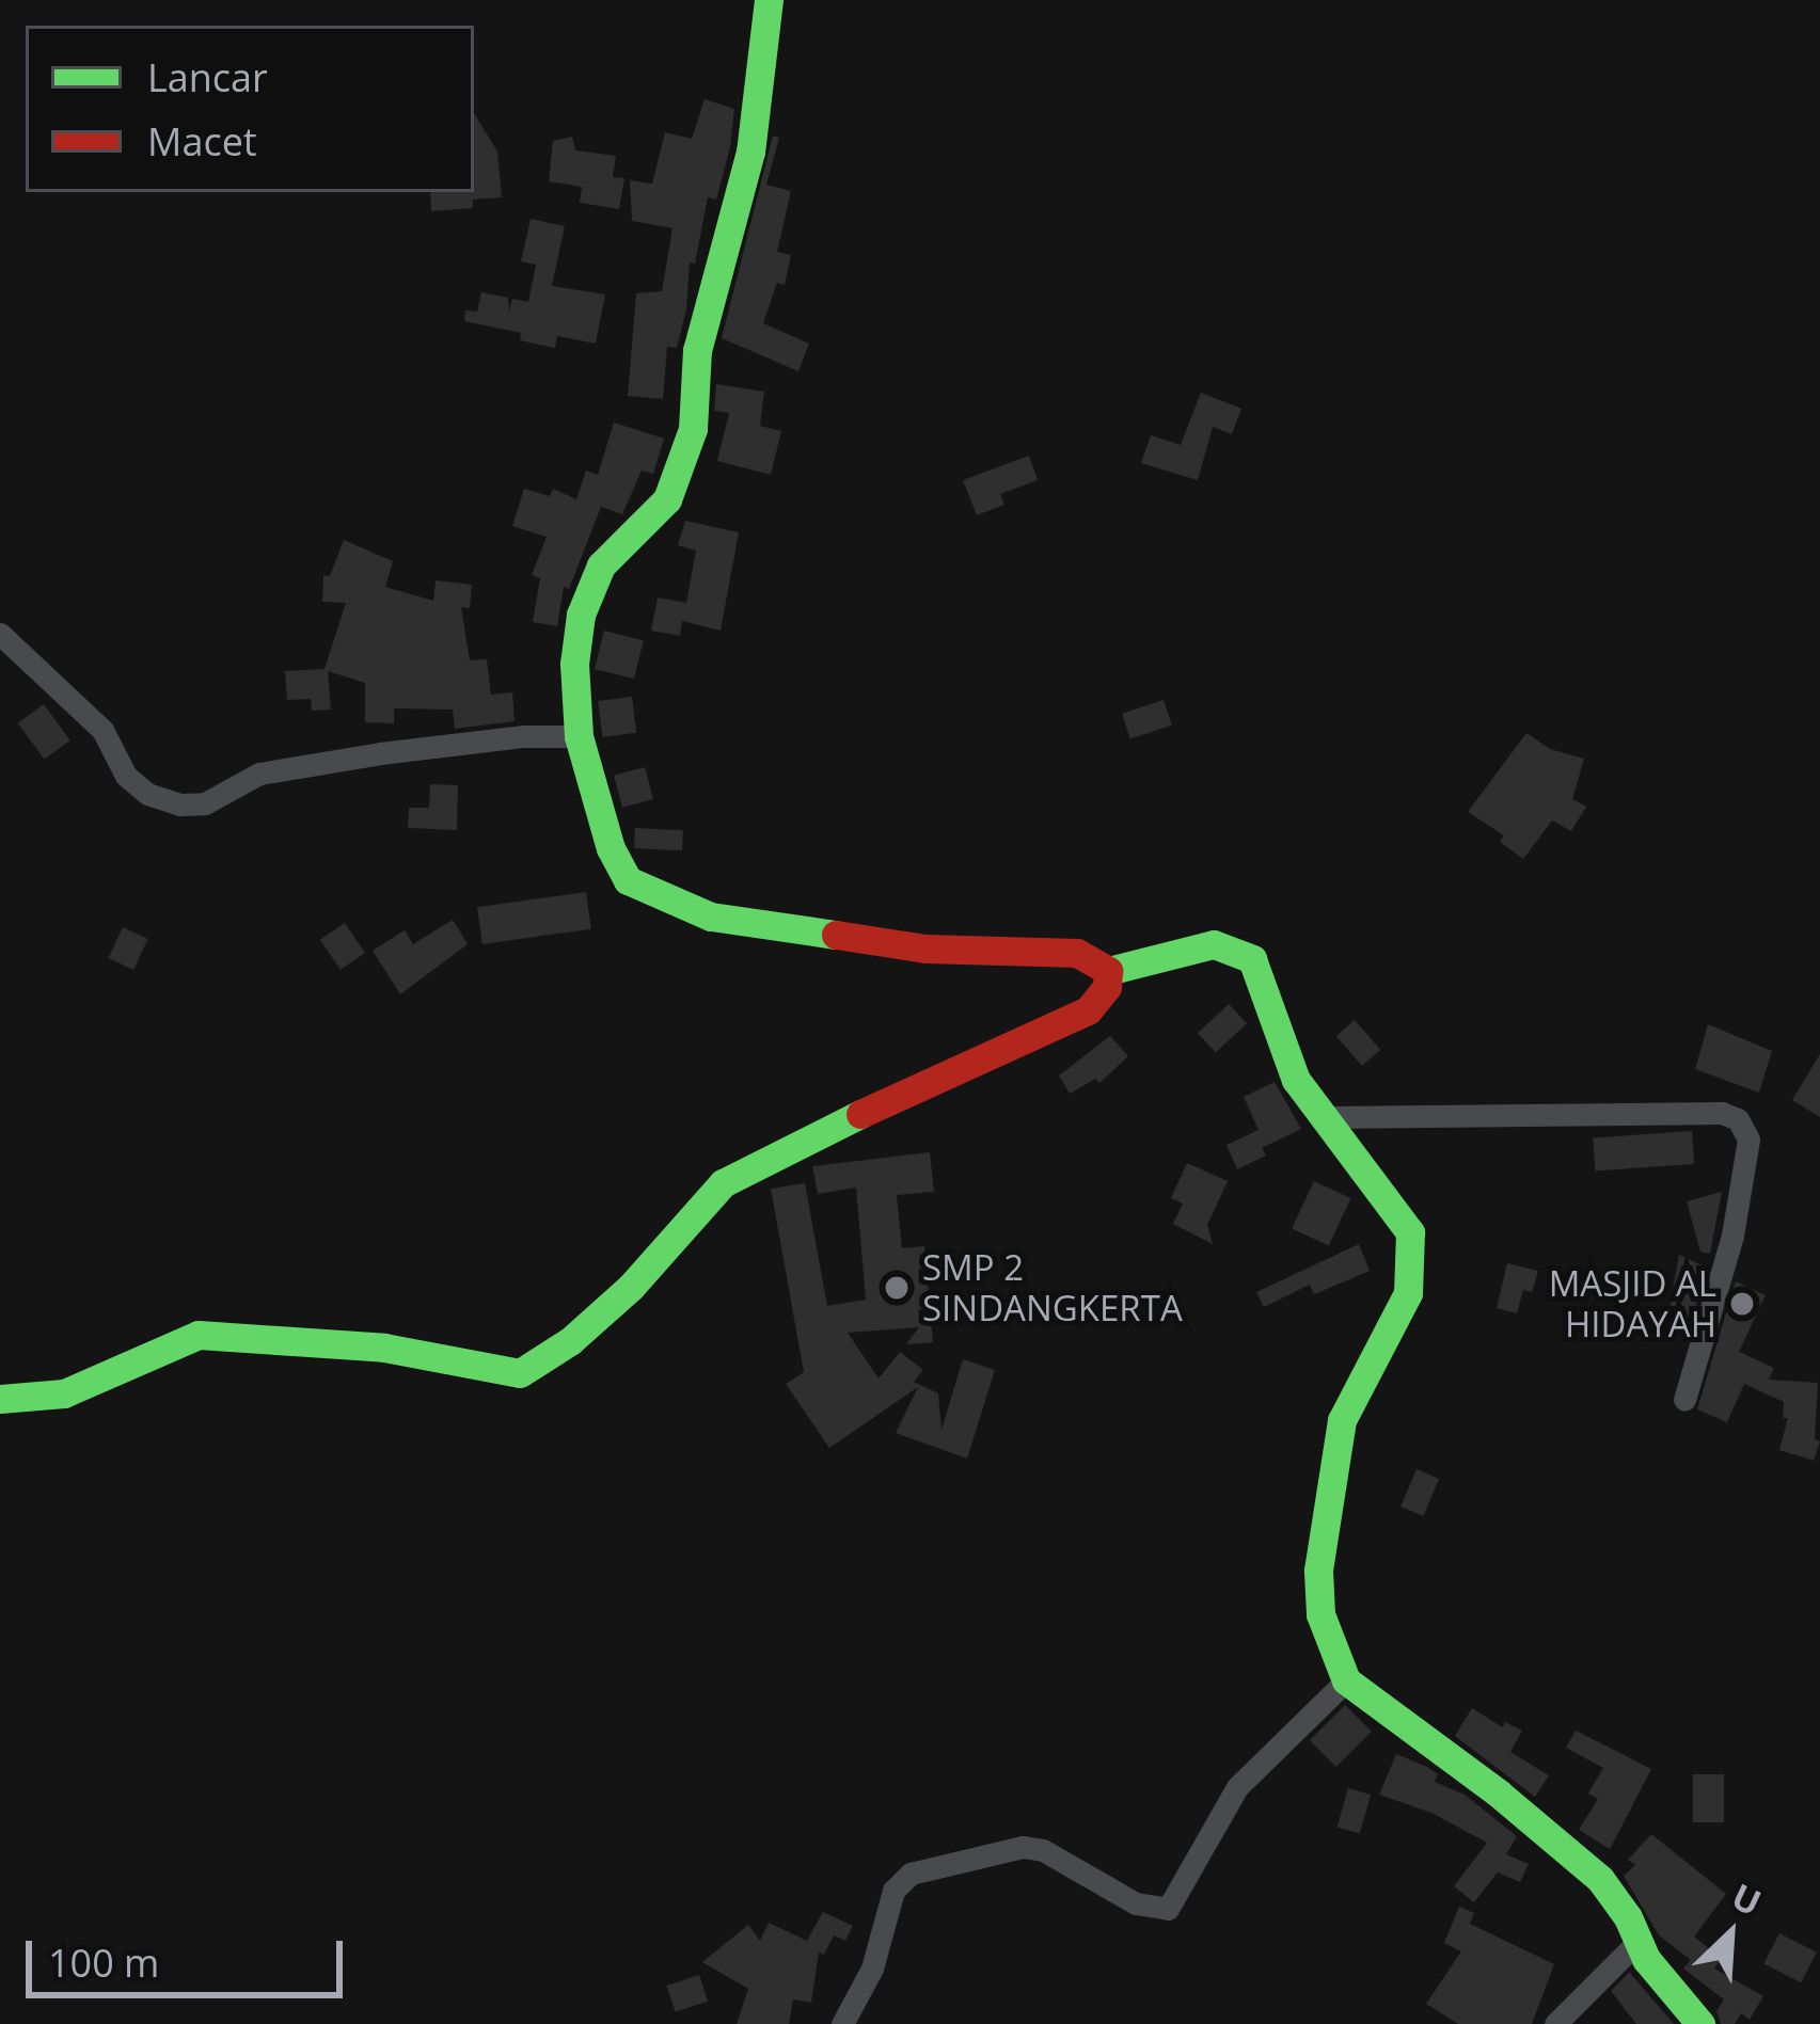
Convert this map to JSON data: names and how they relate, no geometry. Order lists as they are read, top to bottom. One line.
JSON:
{"places":["SMP 2 SINDANGKERTA","MASJID AL HIDAYAH"],"legend":["Lancar","Macet"],"scale_bar":"100 m","north":"top right"}
